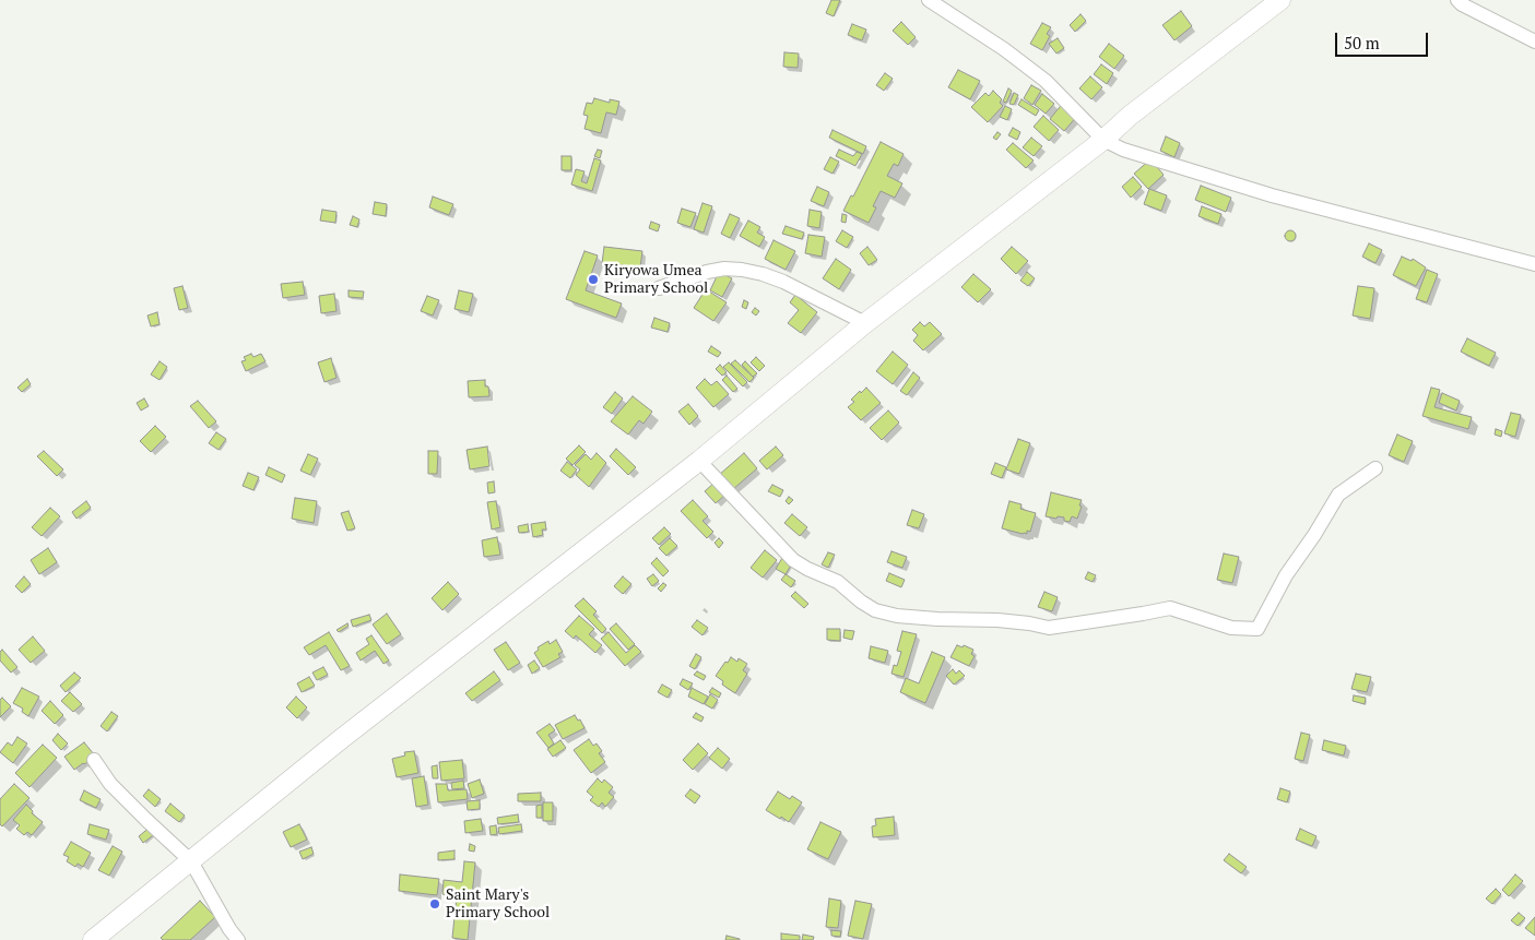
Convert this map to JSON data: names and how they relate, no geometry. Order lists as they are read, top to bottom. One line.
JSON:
{"places":["Kiryowa Umea Primary School","Saint Mary's Primary School"],"scale_bar":"50 m"}
